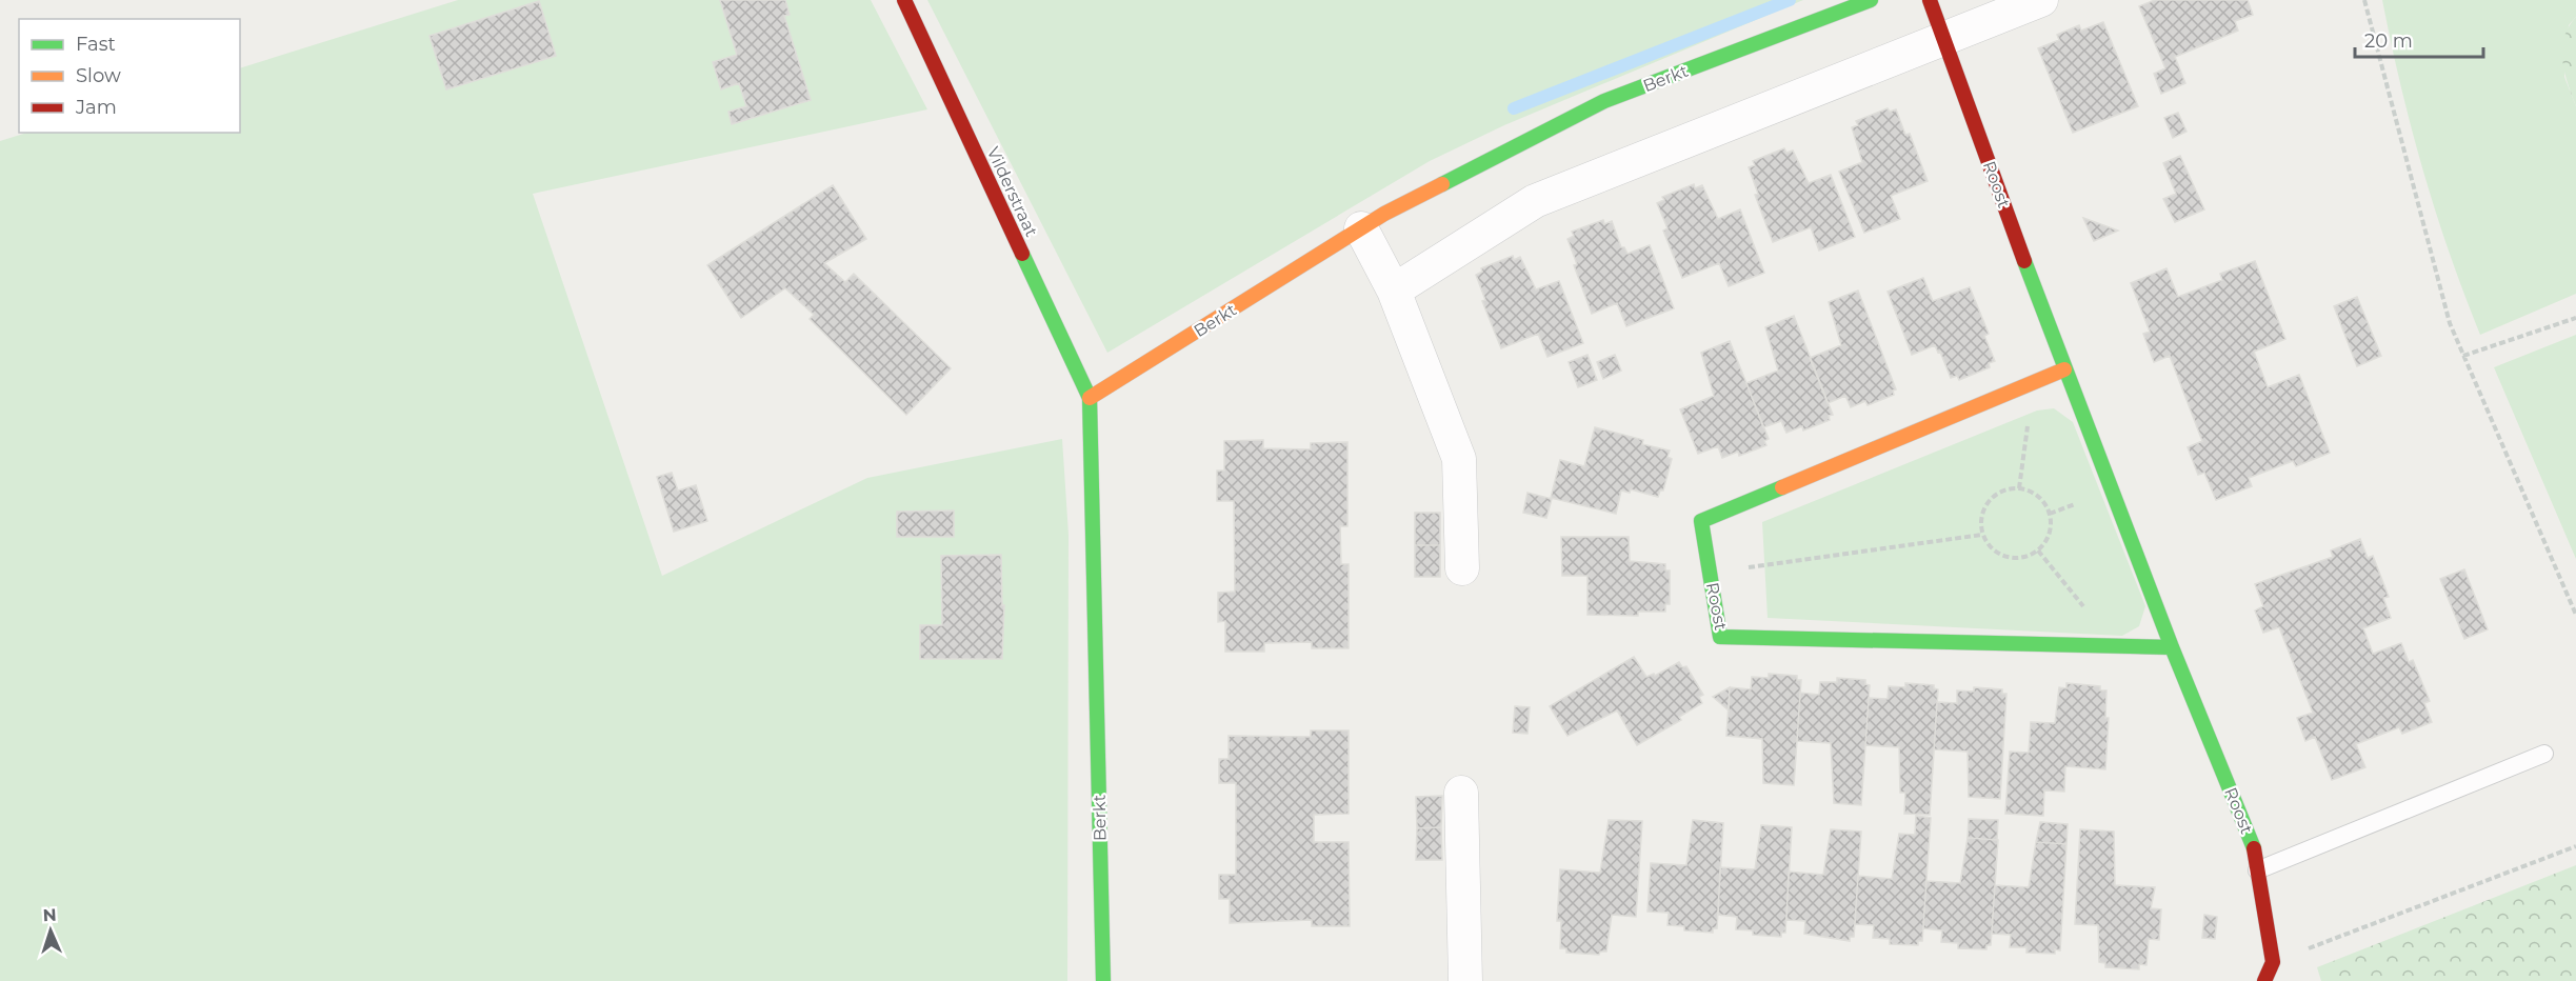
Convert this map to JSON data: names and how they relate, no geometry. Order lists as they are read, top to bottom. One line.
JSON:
{"streets":{"street":["Berkt","Roost","Vilderstraat"]},"crossings":[["Berkt","Vilderstraat"]],"legend":["Fast","Slow","Jam"],"scale_bar":"20 m","north":"top"}
